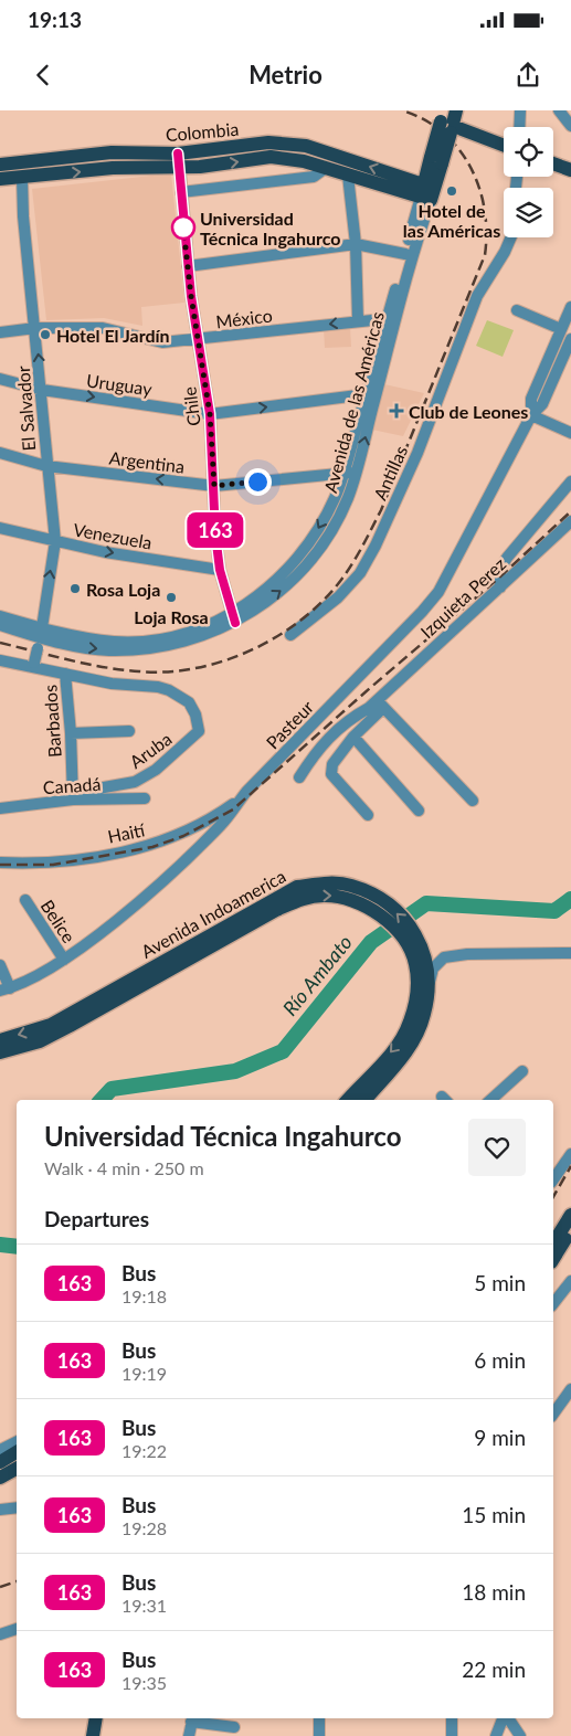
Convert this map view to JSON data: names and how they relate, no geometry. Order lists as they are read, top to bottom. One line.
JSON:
{"streets":{"main road":["Colombia","Avenida de las Américas","Avenida Indoamerica"],"street":["México","Uruguay","Chile","El Salvador","Argentina","Antillas","Venezuela","Izquieta Perez","Barbados","Pasteur","Aruba","Canadá","Haití","Belice"]},"crossings":[["Colombia","Avenida de las Américas"],["Colombia","Chile"],["Colombia","El Salvador"],["México","Avenida de las Américas"],["México","Chile"],["México","El Salvador"],["Uruguay","Avenida de las Américas"],["Uruguay","Chile"],["Uruguay","El Salvador"],["Avenida de las Américas","Chile"],["Avenida de las Américas","El Salvador"],["Avenida de las Américas","Argentina"],["Chile","Argentina"],["Chile","Venezuela"],["El Salvador","Argentina"],["El Salvador","Venezuela"],["Barbados","Aruba"],["Barbados","Canadá"],["Pasteur","Haití"],["Pasteur","Belice"],["Aruba","Canadá"]],"one_way":["Uruguay","Argentina","Venezuela"],"water":["Río Ambato"],"places":{"other":["Hotel de las Américas","Universidad Técnica Ingahurco","Hotel El Jardín","Rosa Loja","Loja Rosa"],"health":["Club de Leones"]},"lines":["bus line 163"],"page":{"status":"19:13","header":"Metrio","on_map":"163","heading":[["Universidad Técnica Ingahurco","Walk · 4 min · 250 m"],"Departures"],"list":[{"mark":"163","name":"Bus","note":"19:18","value":"5 min"},{"mark":"163","name":"Bus","note":"19:19","value":"6 min"},{"mark":"163","name":"Bus","note":"19:22","value":"9 min"},{"mark":"163","name":"Bus","note":"19:28","value":"15 min"},{"mark":"163","name":"Bus","note":"19:31","value":"18 min"},{"mark":"163","name":"Bus","note":"19:35","value":"22 min"}]}}
